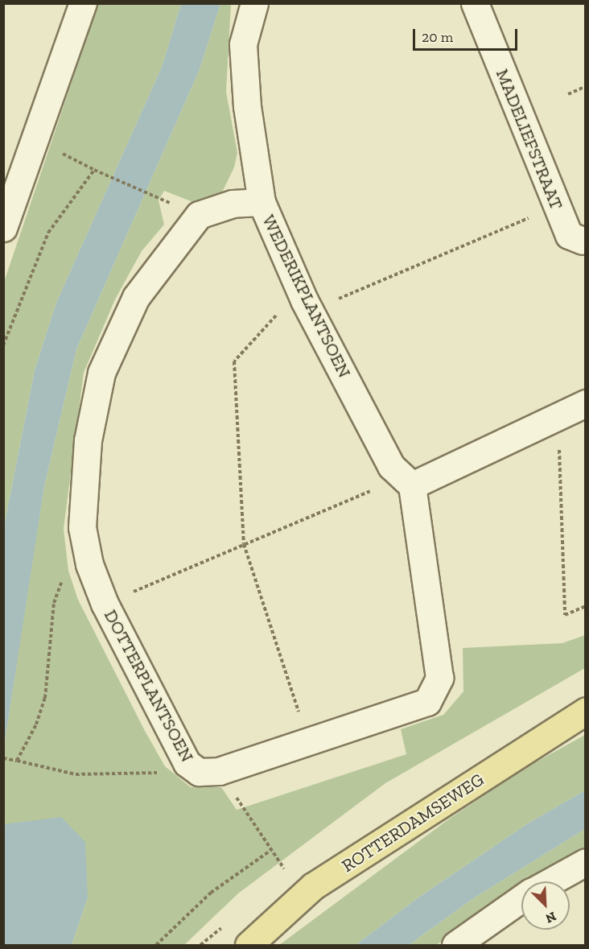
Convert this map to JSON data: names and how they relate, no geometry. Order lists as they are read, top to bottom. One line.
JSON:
{"streets":{"main road":["ROTTERDAMSEWEG"],"street":["MADELIEFSTRAAT","WEDERIKPLANTSOEN","DOTTERPLANTSOEN"]},"crossings":[["WEDERIKPLANTSOEN","DOTTERPLANTSOEN"]],"scale_bar":"20 m","north":"bottom right"}
